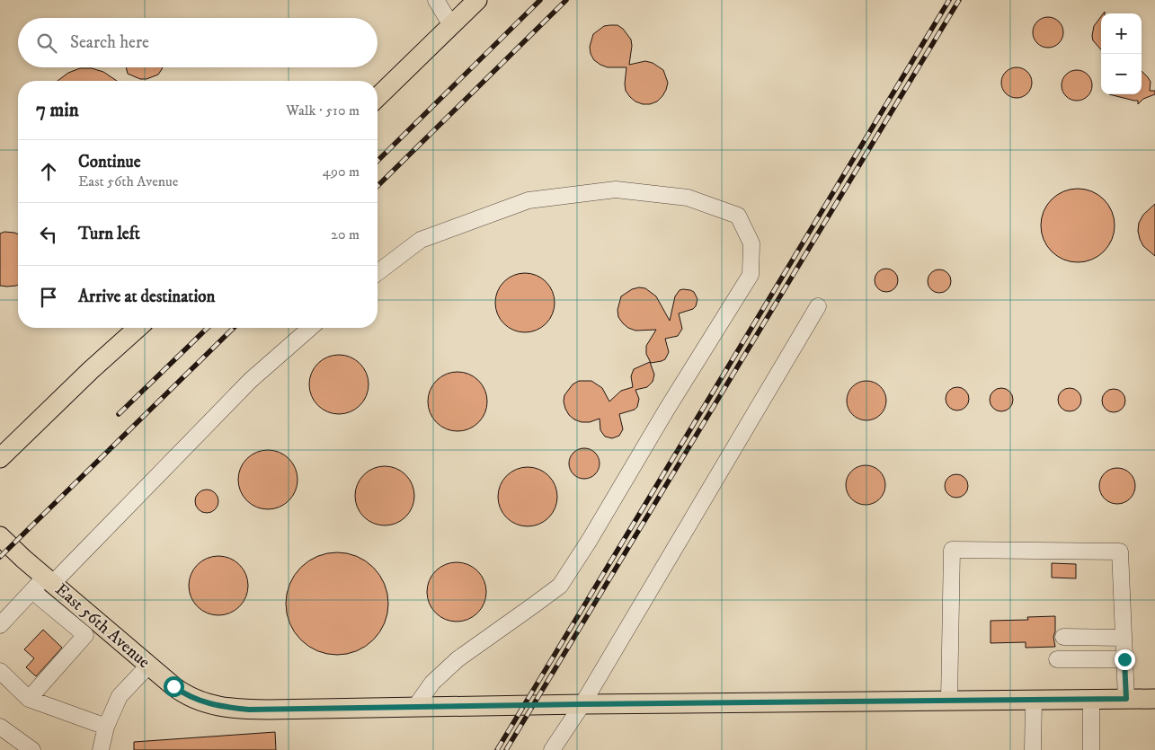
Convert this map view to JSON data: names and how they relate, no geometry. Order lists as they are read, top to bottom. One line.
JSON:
{"streets":{"main road":["East 56th Avenue"]},"page":{"map_buttons":["+","−"],"search":"Search here","heading":["7 min","Walk · 510 m"],"list":[["Continue","East 56th Avenue","490 m"],["Turn left","20 m"],"Arrive at destination"]}}
